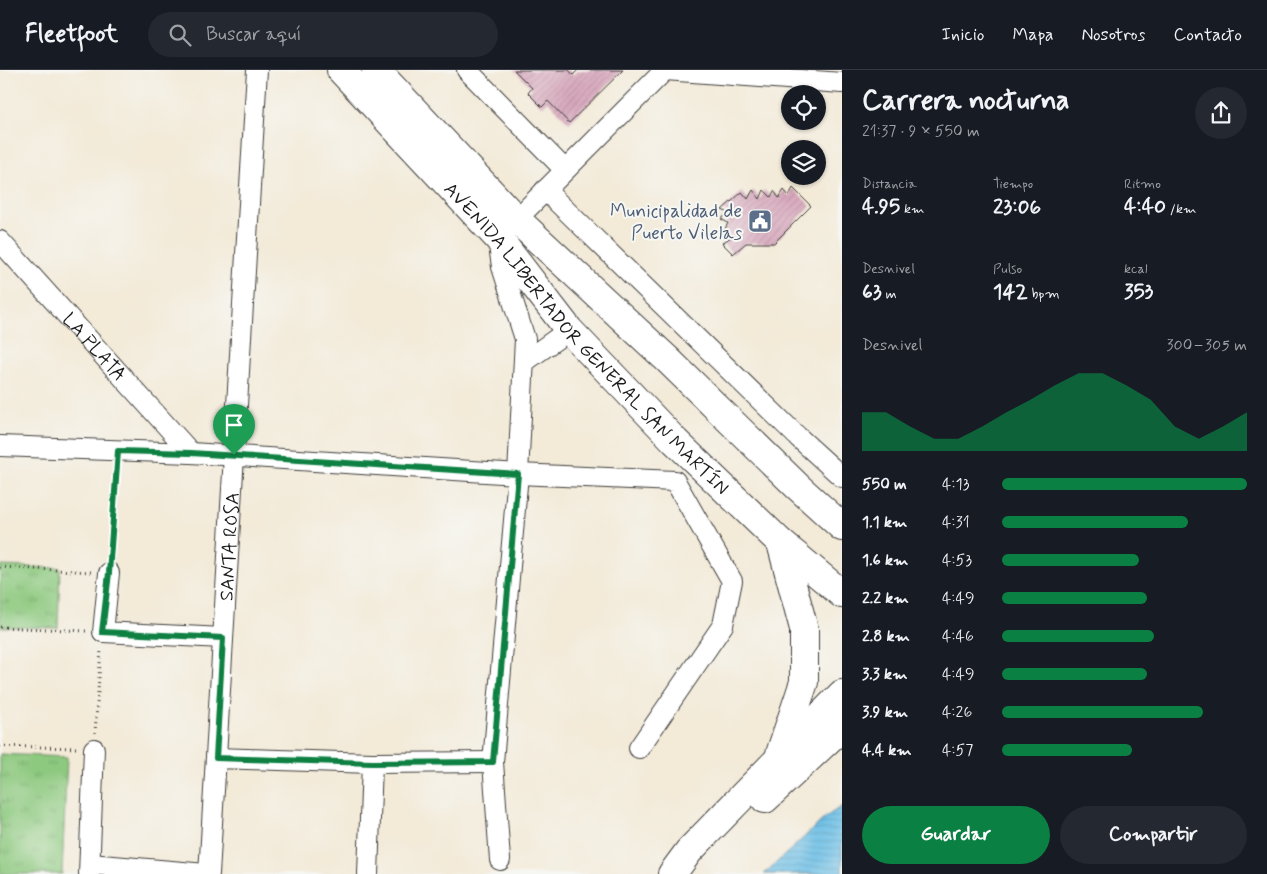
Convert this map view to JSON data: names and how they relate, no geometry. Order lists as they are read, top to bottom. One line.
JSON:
{"streets":{"main road":["AVENIDA LIBERTADOR GENERAL SAN MARTÍN"],"street":["LA PLATA","SANTA ROSA"]},"places":{"public building":["Municipalidad de Puerto Vilelas"]},"page":{"header":"Fleetfoot","search":"Buscar aquí","nav":["Inicio","Mapa","Nosotros","Contacto"],"heading":["Carrera nocturna","21:37 · 9 × 550 m"],"stats":[["Distancia","4.95 km"],["Tiempo","23:06"],["Ritmo","4:40 /km"],["Desnivel","63 m"],["Pulso","142 bpm"],["kcal","353"]],"chart":["Desnivel","300–305 m"],"list":[{"name":"550 m","note":"4:13"},{"name":"1.1 km","note":"4:31"},{"name":"1.6 km","note":"4:53"},{"name":"2.2 km","note":"4:49"},{"name":"2.8 km","note":"4:46"},{"name":"3.3 km","note":"4:49"},{"name":"3.9 km","note":"4:26"},{"name":"4.4 km","note":"4:57"}],"buttons":["Guardar","Compartir"]}}
